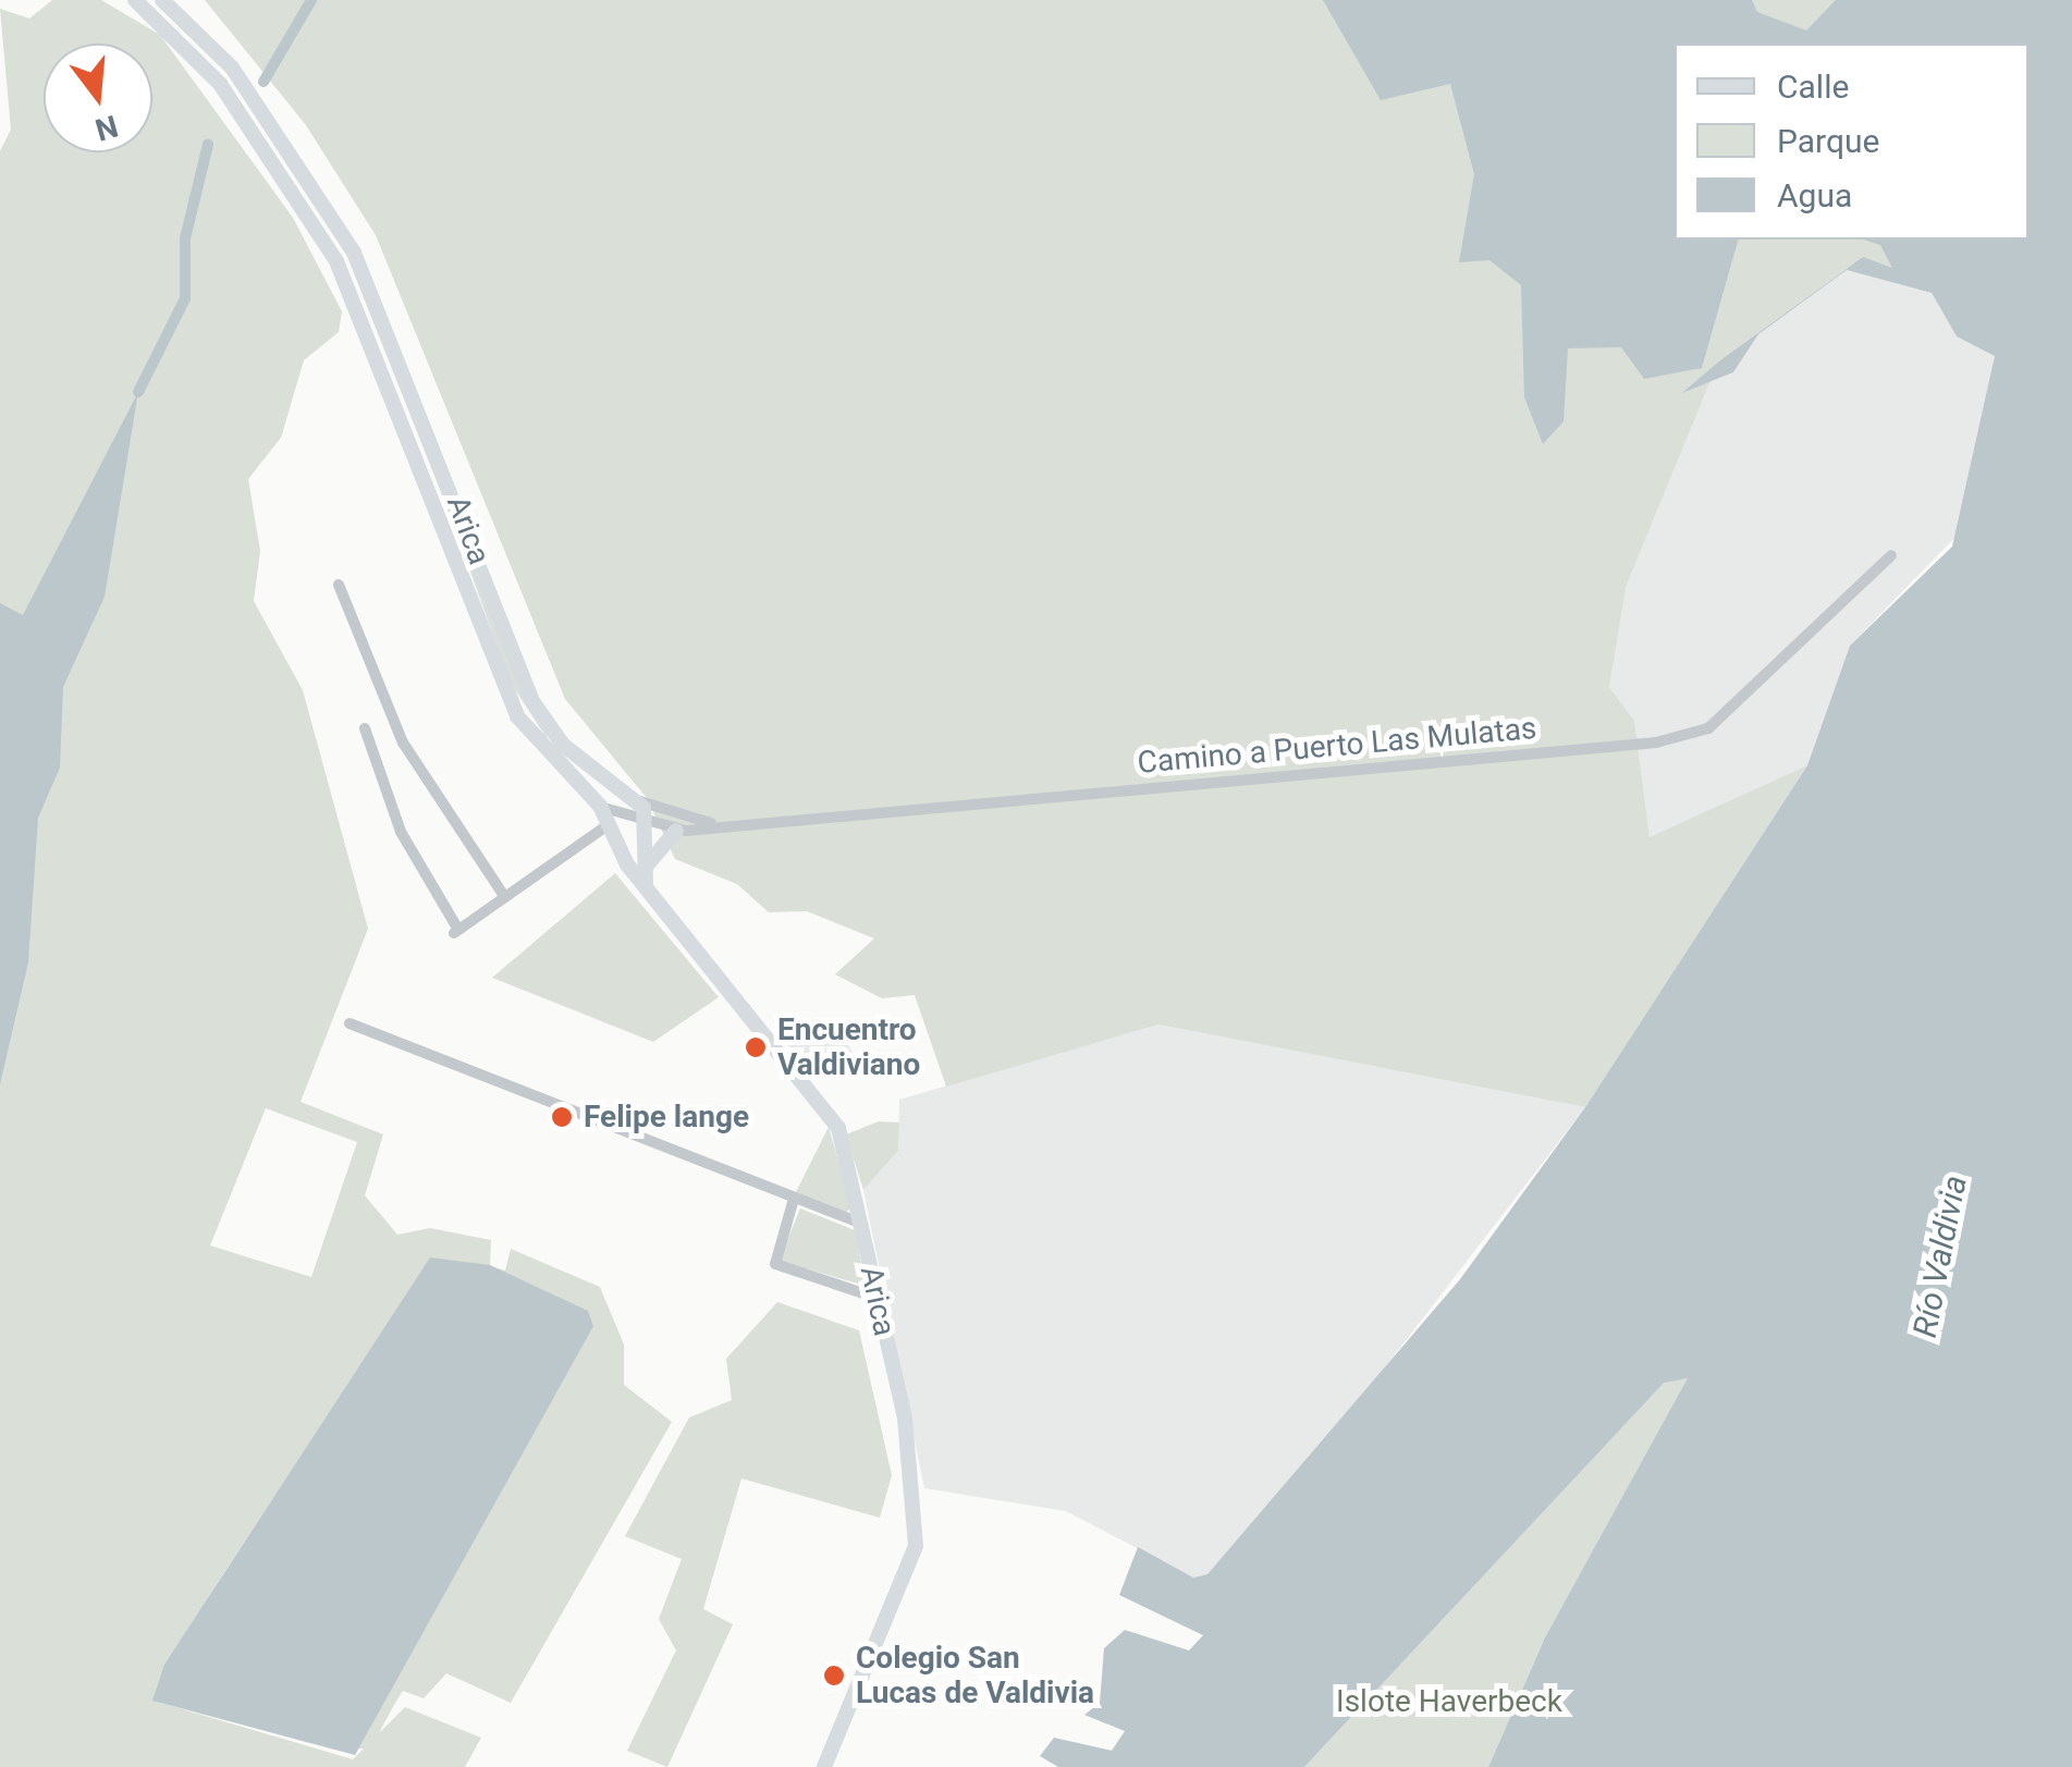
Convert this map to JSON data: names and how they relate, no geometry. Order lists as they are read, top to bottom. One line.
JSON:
{"streets":{"main road":["Arica"],"street":["Camino a Puerto Las Mulatas"]},"crossings":[["Arica","Camino a Puerto Las Mulatas"]],"water":["Río Valdivia"],"parks":["Islote Haverbeck"],"places":["Encuentro Valdiviano","Felipe lange","Colegio San Lucas de Valdivia"],"legend":["Calle","Parque","Agua"],"north":"bottom"}
